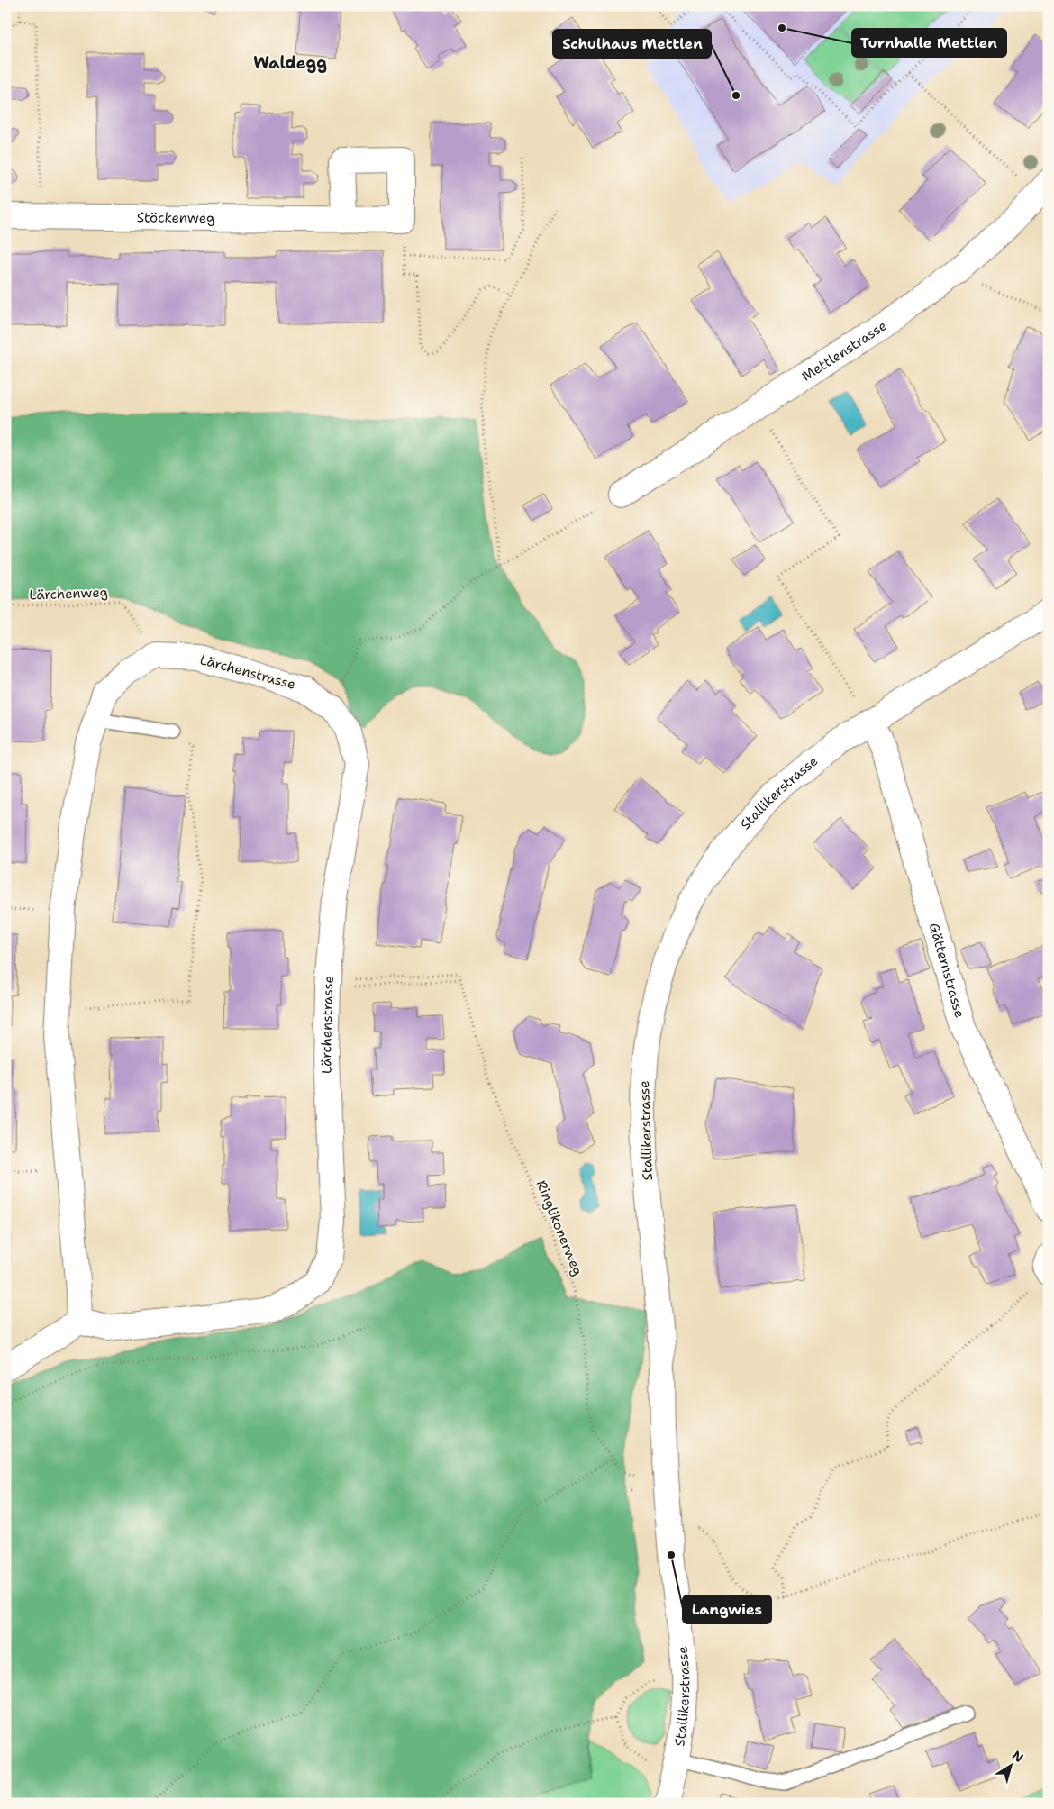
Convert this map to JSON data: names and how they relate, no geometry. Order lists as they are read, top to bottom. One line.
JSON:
{"streets":{"street":["Stöckenweg","Mettlenstrasse","Lärchenstrasse","Stallikerstrasse","Gätternstrasse"],"path":["Lärchenweg","Ringlikonerweg"]},"crossings":[["Lärchenweg","Lärchenstrasse"],["Lärchenstrasse","Ringlikonerweg"],["Stallikerstrasse","Gätternstrasse"]],"districts":["Waldegg"],"places":["Turnhalle Mettlen","Schulhaus Mettlen","Langwies"],"north":"top right"}
